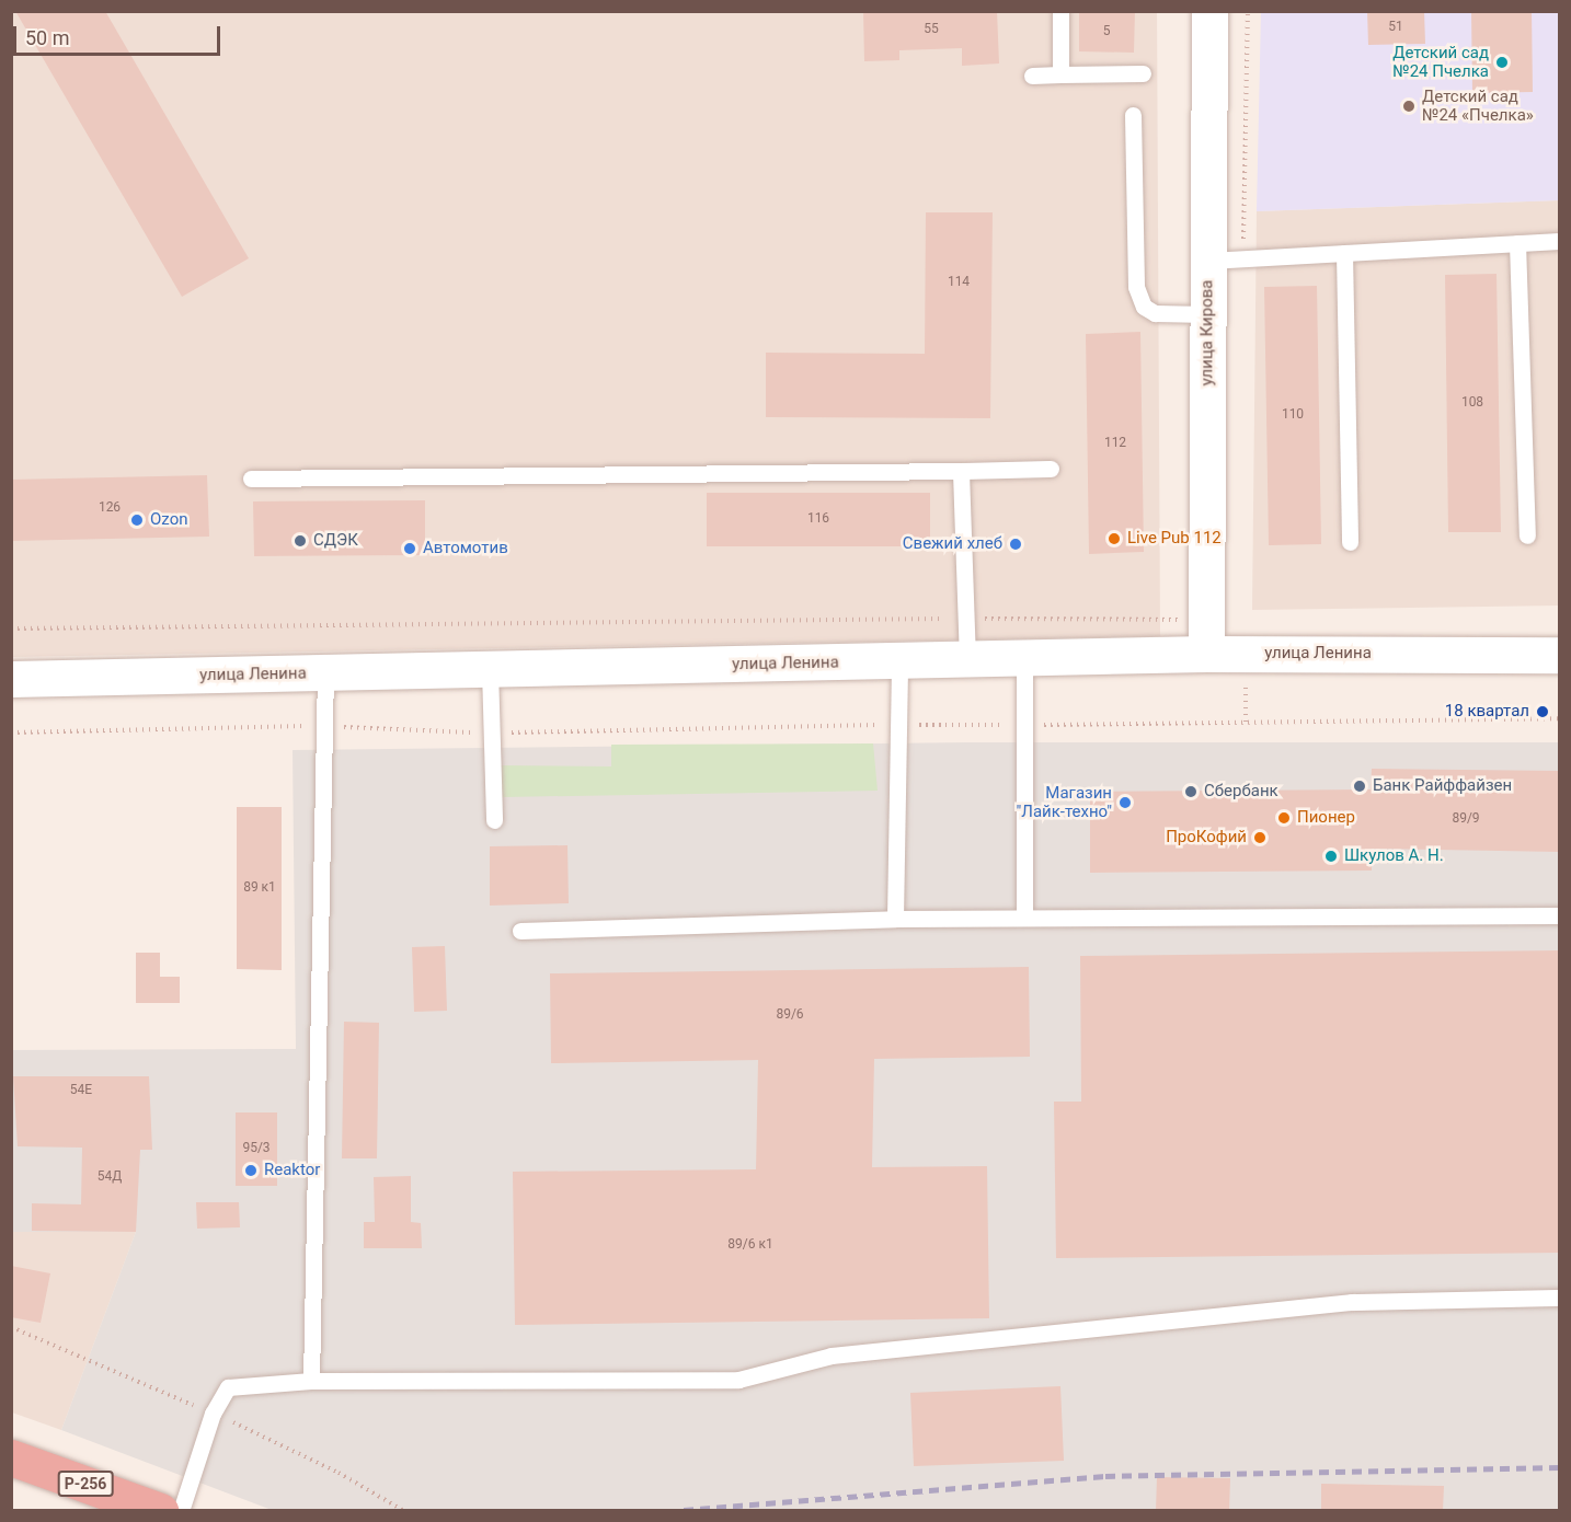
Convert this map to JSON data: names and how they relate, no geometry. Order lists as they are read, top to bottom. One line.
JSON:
{"streets":{"highway":["Р-256"],"main road":["улица Кирова","улица Ленина"]},"crossings":[["улица Кирова","улица Ленина"]],"places":["Детский сад №24 Пчелка","Детский сад №24 «Пчелка»","Ozon","Live Pub 112","СДЭК","Свежий хлеб","Автомотив","18 квартал","Банк Райффайзен","Сбербанк","Магазин \"Лайк-техно\"","Пионер","ПроКофий","Шкулов А. Н.","Reaktor"],"house_numbers":["51","55","5","114","108","110","112","126","116","89/9","89 к1","89/6","54Е","95/3","54Д","89/6 к1"],"scale_bar":"50 m"}
